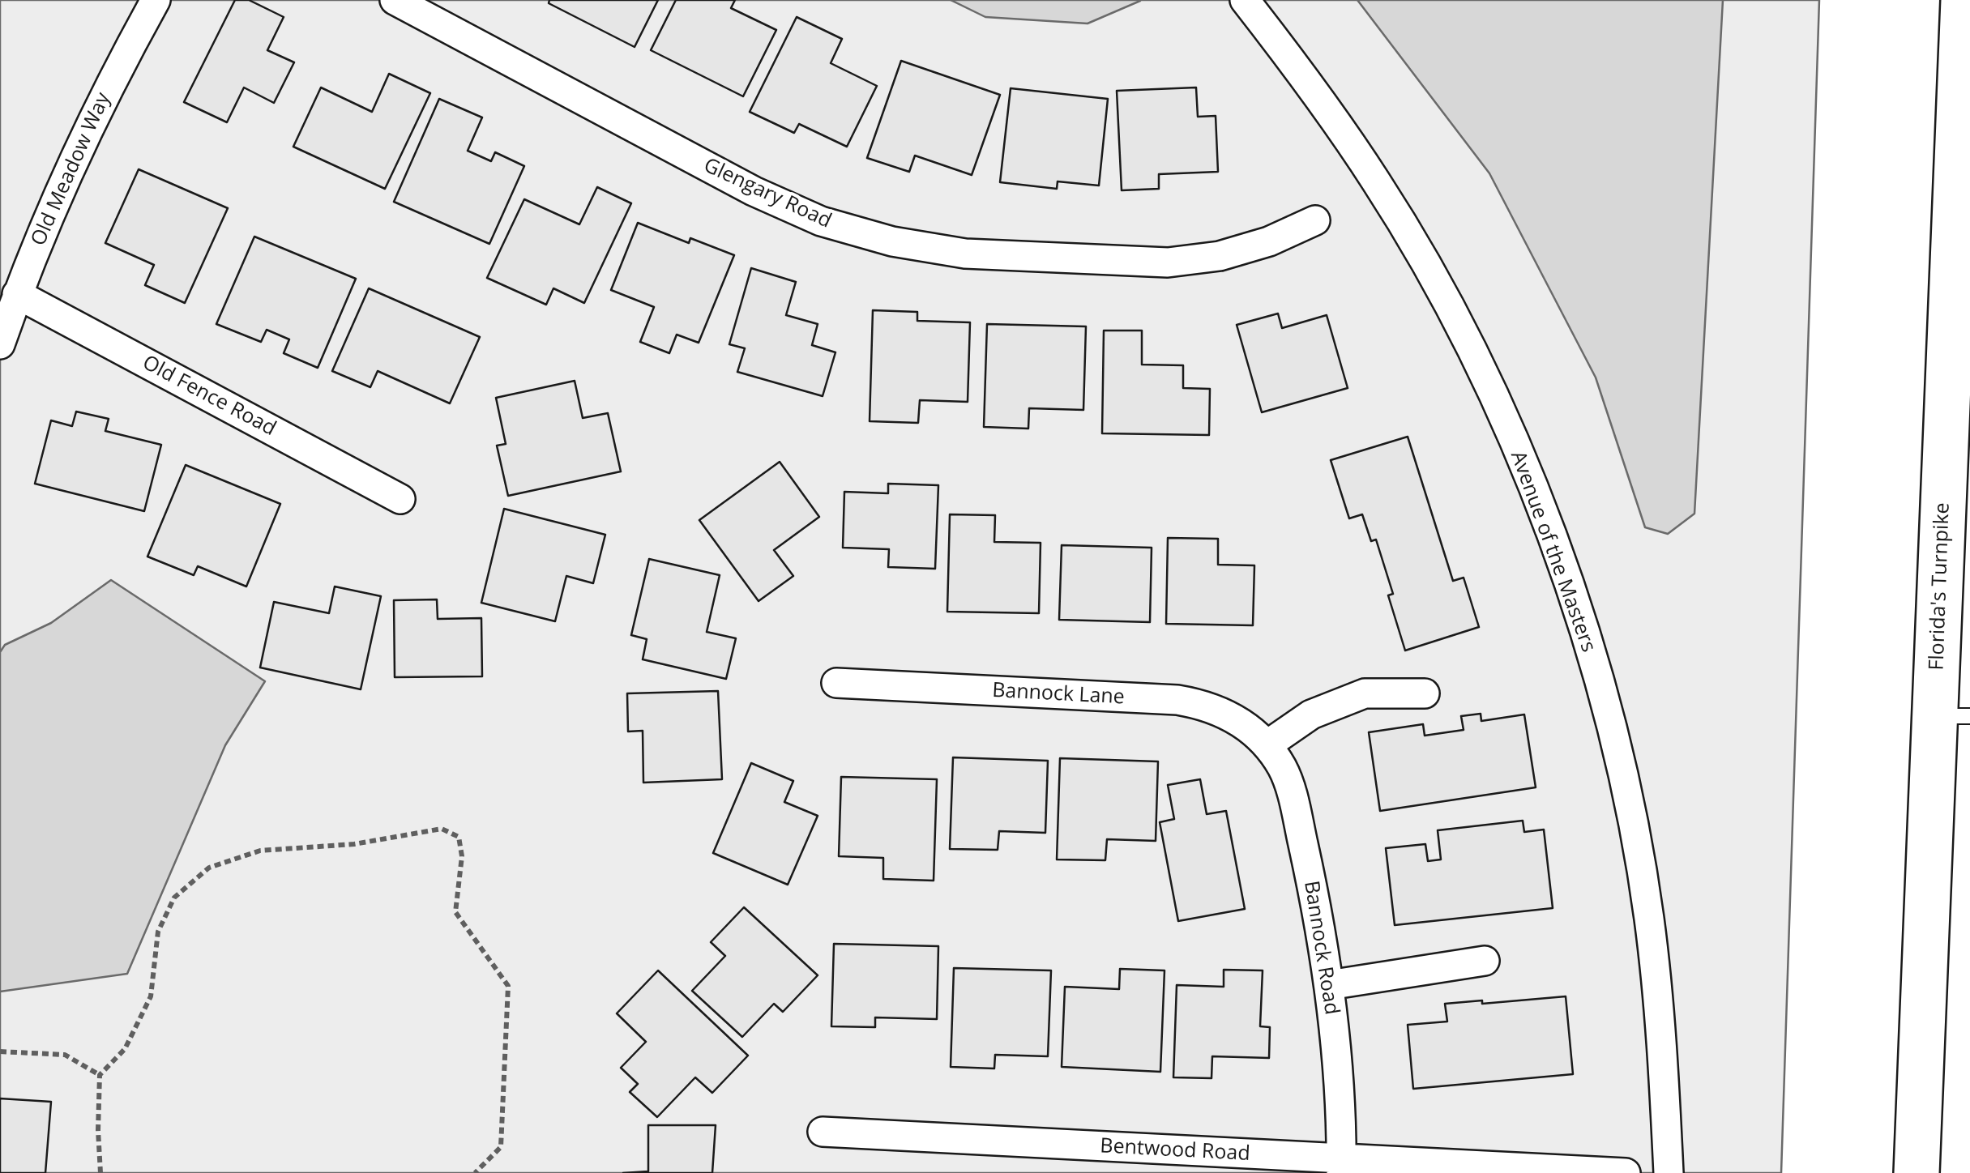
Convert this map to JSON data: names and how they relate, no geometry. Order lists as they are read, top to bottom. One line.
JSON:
{"streets":{"highway":["Florida's Turnpike"],"street":["Old Meadow Way","Glengary Road","Old Fence Road","Avenue of the Masters","Bannock Lane","Bannock Road","Bentwood Road"]},"crossings":[["Old Meadow Way","Old Fence Road"],["Bannock Lane","Bannock Road"],["Bannock Road","Bentwood Road"]]}
